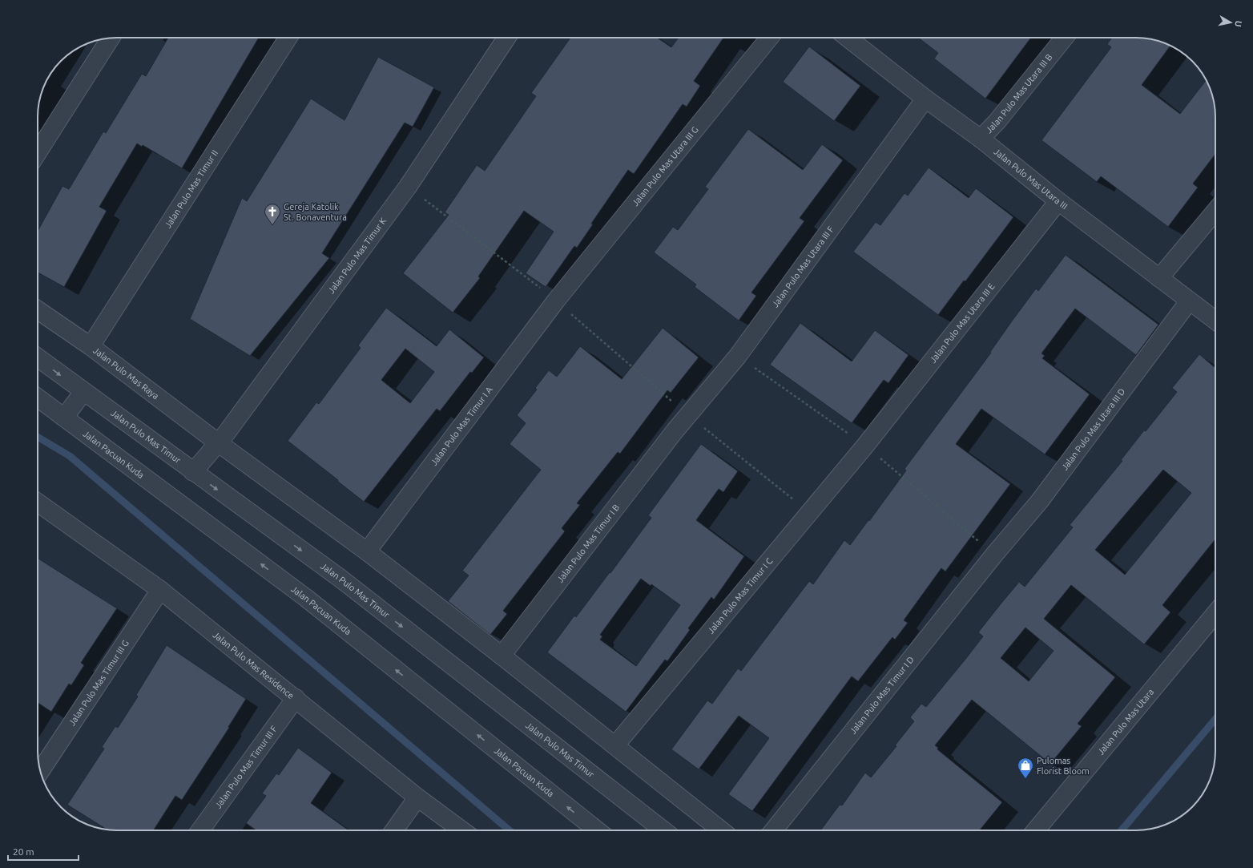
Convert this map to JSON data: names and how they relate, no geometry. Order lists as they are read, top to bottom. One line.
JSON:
{"streets":{"street":["Jalan Pulo Mas Utara III B","Jalan Pulo Mas Utara III G","Jalan Pulo Mas Utara III","Jalan Pulo Mas Timur II","Jalan Pulo Mas Timur K","Jalan Pulo Mas Utara III F","Jalan Pulo Mas Utara III E","Jalan Pulo Mas Raya","Jalan Pulo Mas Timur I A","Jalan Pulo Mas Utara III D","Jalan Pulo Mas Timur","Jalan Pacuan Kuda","Jalan Pulo Mas Timur I B","Jalan Pulo Mas Timur I C","Jalan Pulo Mas Residence","Jalan Pulo Mas Timur III G","Jalan Pulo Mas Timur I D","Jalan Pulo Mas Utara","Jalan Pulo Mas Timur III F"]},"crossings":[["Jalan Pulo Mas Utara III B","Jalan Pulo Mas Utara III"],["Jalan Pulo Mas Utara III G","Jalan Pulo Mas Timur I A"],["Jalan Pulo Mas Utara III","Jalan Pulo Mas Utara III F"],["Jalan Pulo Mas Utara III","Jalan Pulo Mas Utara III E"],["Jalan Pulo Mas Utara III","Jalan Pulo Mas Utara III D"],["Jalan Pulo Mas Timur II","Jalan Pulo Mas Raya"],["Jalan Pulo Mas Timur K","Jalan Pulo Mas Raya"],["Jalan Pulo Mas Timur K","Jalan Pulo Mas Timur"],["Jalan Pulo Mas Utara III F","Jalan Pulo Mas Timur I B"],["Jalan Pulo Mas Utara III E","Jalan Pulo Mas Timur I C"],["Jalan Pulo Mas Utara III D","Jalan Pulo Mas Timur I D"],["Jalan Pulo Mas Residence","Jalan Pulo Mas Timur III G"],["Jalan Pulo Mas Residence","Jalan Pulo Mas Timur III F"]],"places":{"church":["Gereja Katolik St. Bonaventura"],"shop":["Pulomas Florist Bloom"]},"scale_bar":"20 m","north":"right"}
